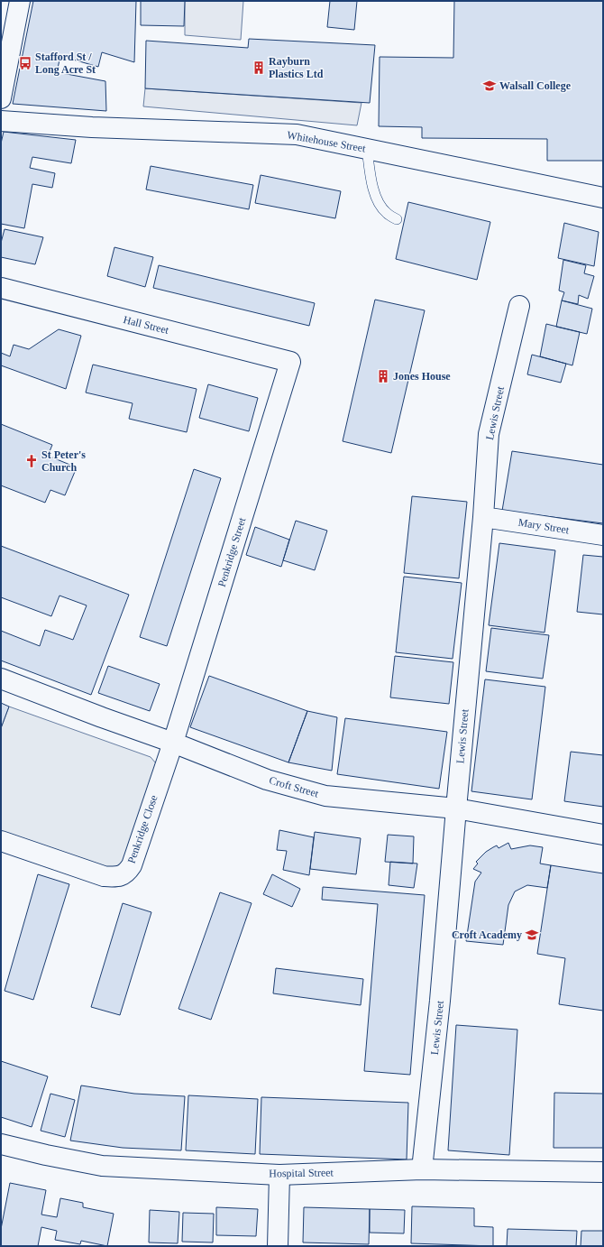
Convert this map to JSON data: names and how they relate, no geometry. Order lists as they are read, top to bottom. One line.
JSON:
{"streets":{"street":["Whitehouse Street","Hall Street","Lewis Street","Mary Street","Penkridge Street","Croft Street","Penkridge Close","Hospital Street"]},"crossings":[["Hall Street","Penkridge Street"],["Lewis Street","Mary Street"],["Lewis Street","Croft Street"],["Lewis Street","Hospital Street"],["Penkridge Street","Croft Street"],["Penkridge Street","Penkridge Close"],["Croft Street","Penkridge Close"]],"places":{"bus stop":["Stafford St / Long Acre St"],"building":["Rayburn Plastics Ltd","Jones House"],"school or university":["Walsall College","Croft Academy"],"church":["St Peter's Church"]}}
